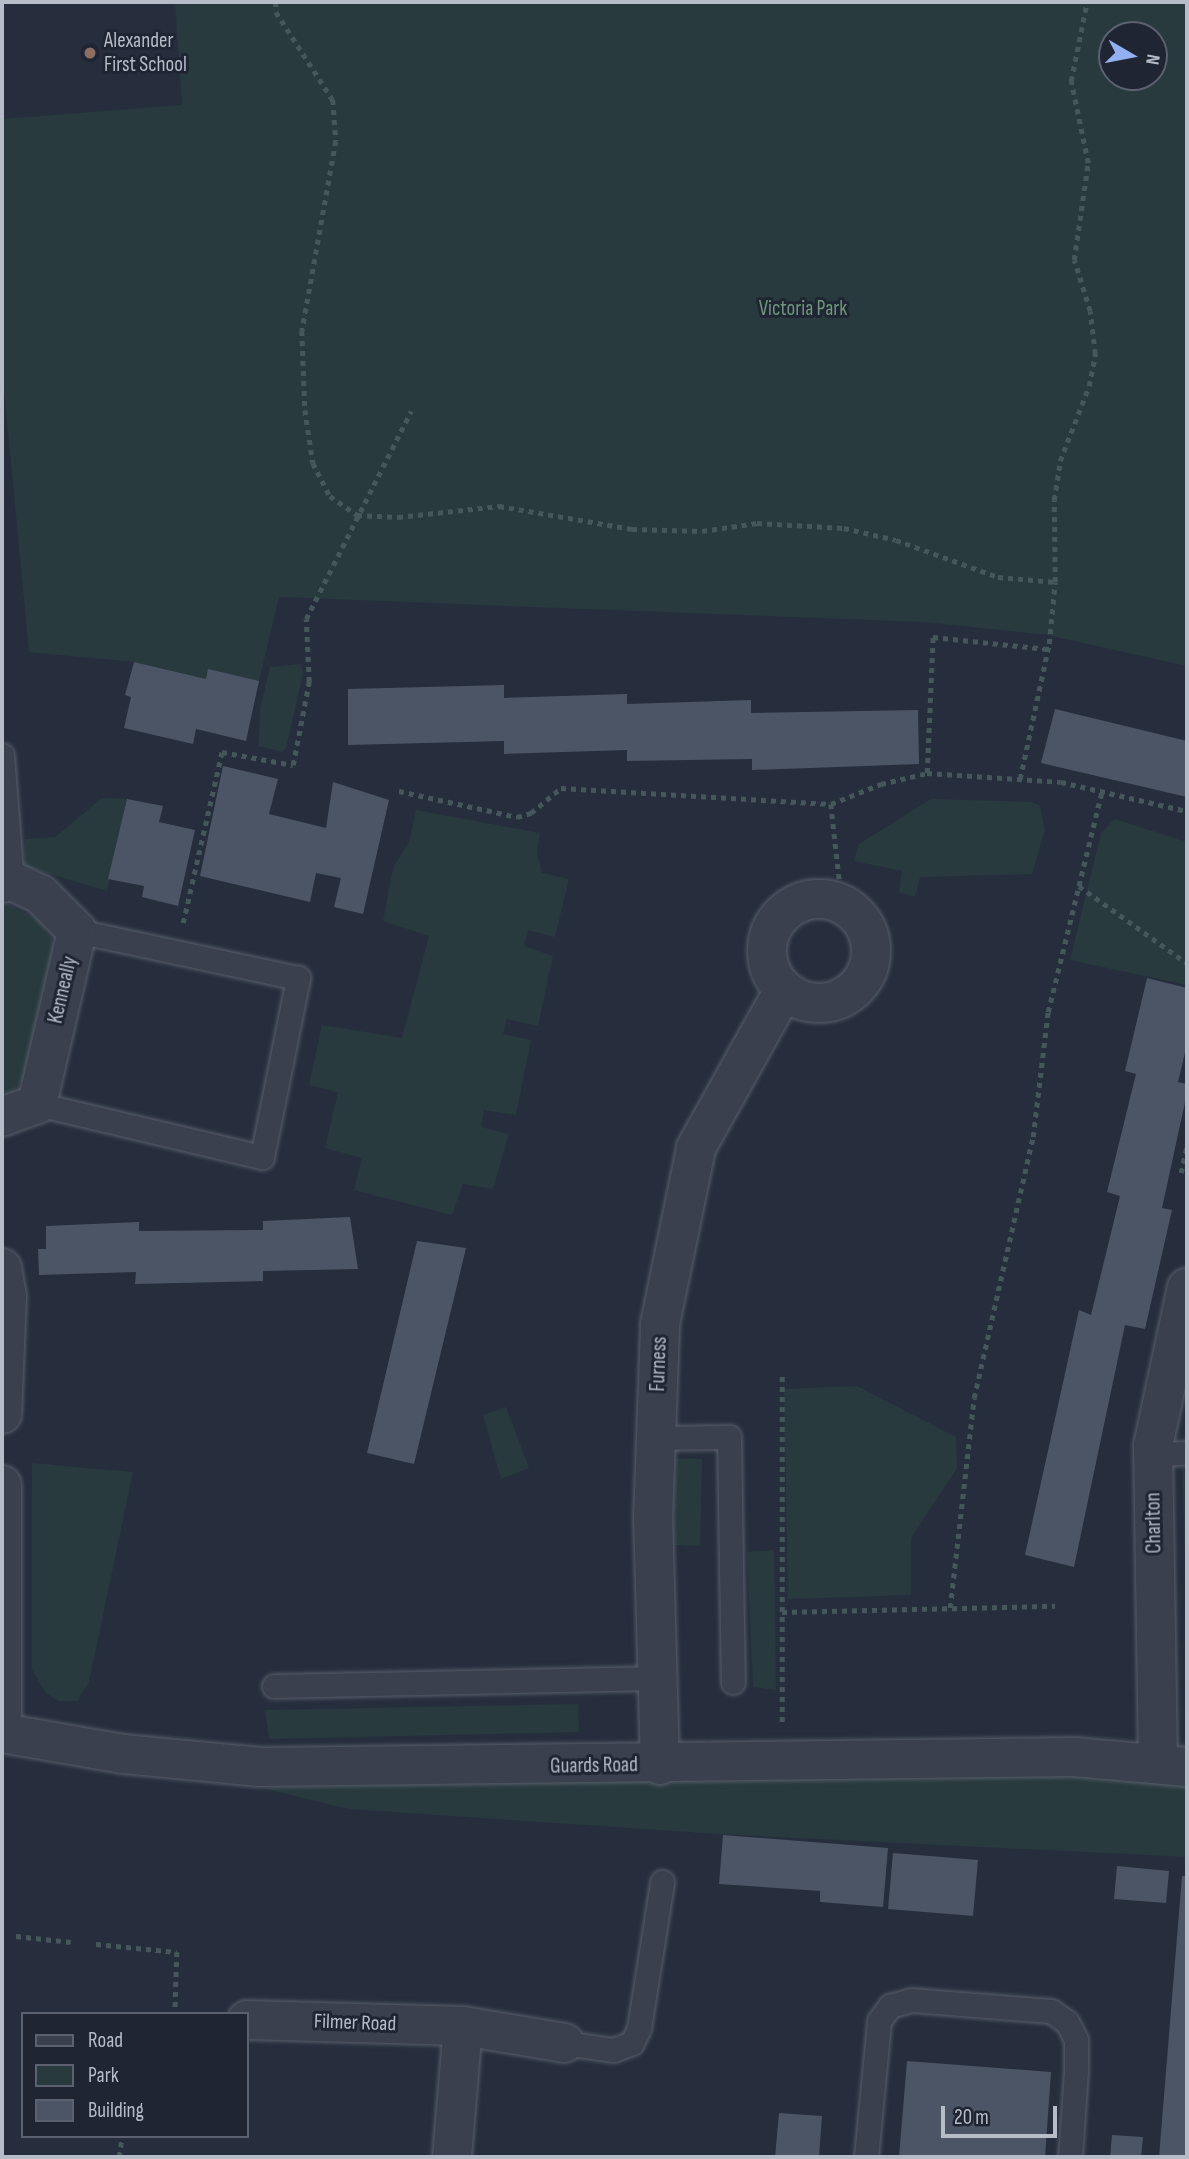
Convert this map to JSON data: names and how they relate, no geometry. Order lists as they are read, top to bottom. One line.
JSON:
{"streets":{"street":["Kenneally","Furness","Charlton","Guards Road","Filmer Road"]},"crossings":[["Furness","Guards Road"],["Charlton","Guards Road"]],"parks":["Victoria Park"],"places":["Alexander First School"],"legend":["Road","Park","Building"],"scale_bar":"20 m","north":"right"}
